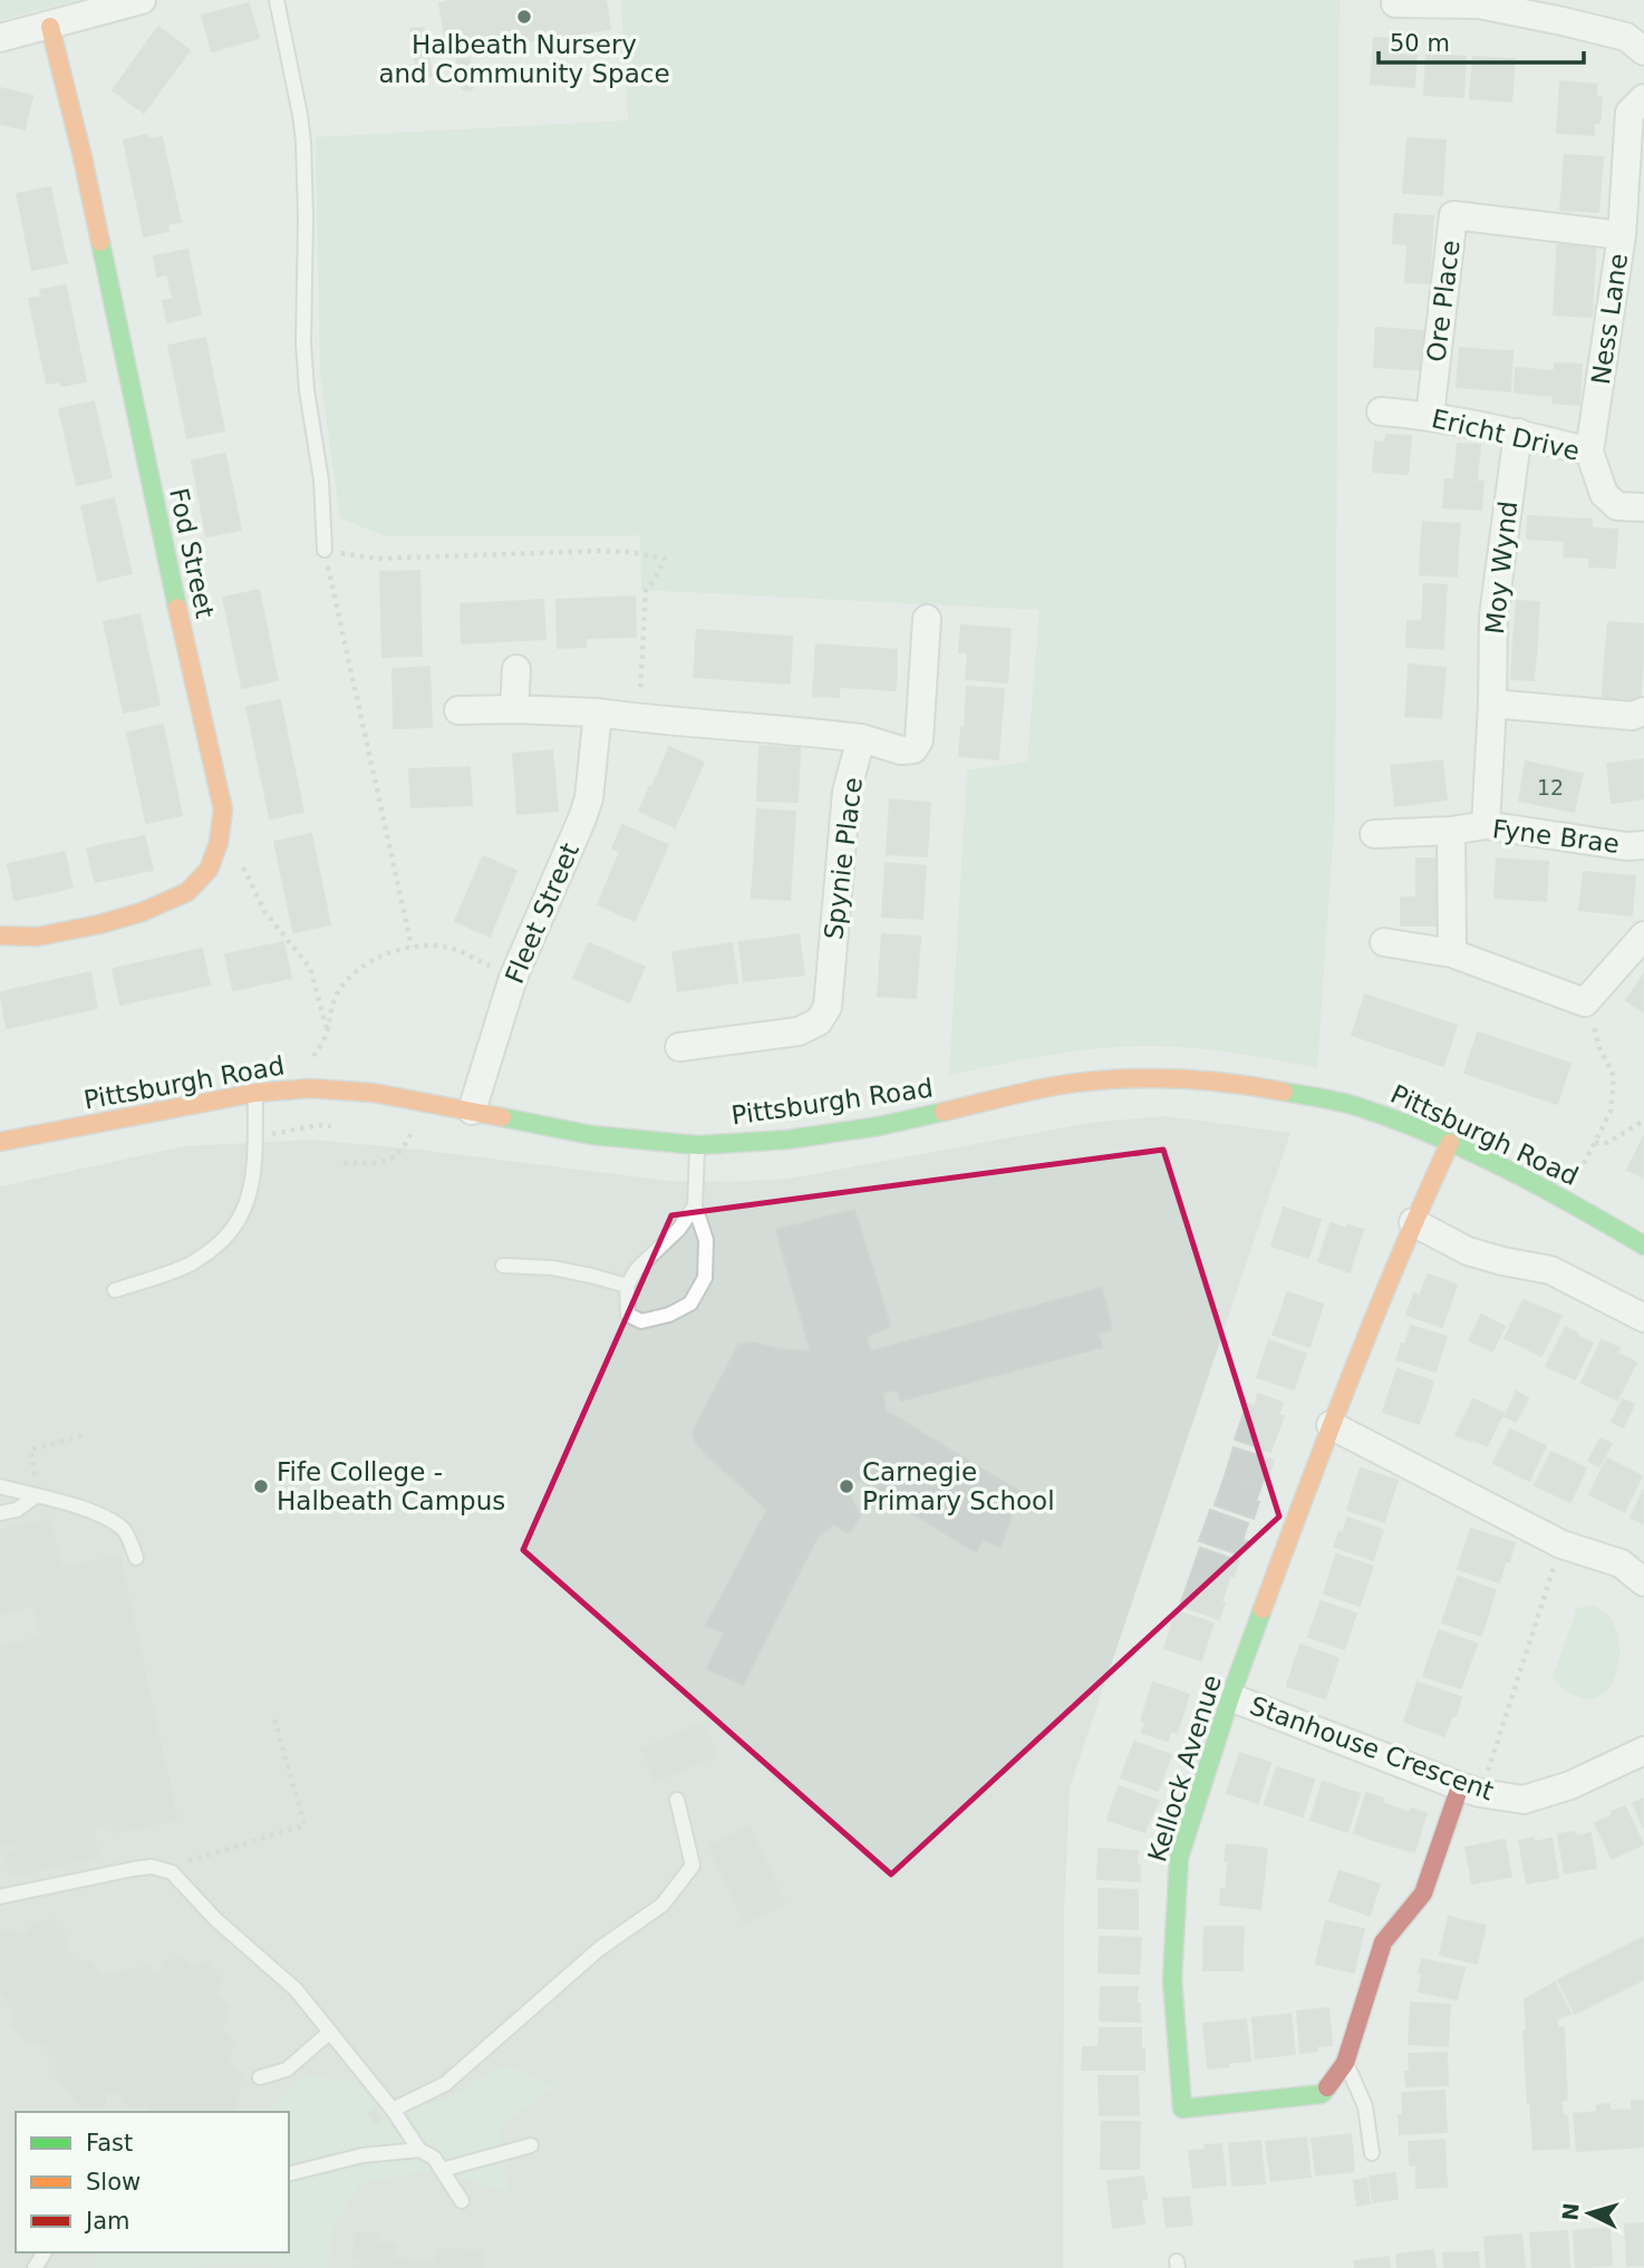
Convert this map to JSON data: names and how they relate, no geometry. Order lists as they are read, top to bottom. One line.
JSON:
{"streets":{"street":["Ore Place","Ness Lane","Ericht Drive","Fod Street","Moy Wynd","Fyne Brae","Spynie Place","Fleet Street","Pittsburgh Road","Stanhouse Crescent","Kellock Avenue"]},"crossings":[["Ore Place","Ness Lane"],["Ore Place","Ericht Drive"],["Ness Lane","Ericht Drive"],["Ericht Drive","Moy Wynd"],["Moy Wynd","Fyne Brae"],["Fleet Street","Pittsburgh Road"],["Pittsburgh Road","Kellock Avenue"],["Stanhouse Crescent","Kellock Avenue"]],"places":["Halbeath Nursery and Community Space","Fife College - Halbeath Campus","Carnegie Primary School"],"house_numbers":["12"],"legend":["Fast","Slow","Jam"],"scale_bar":"50 m","north":"left"}
